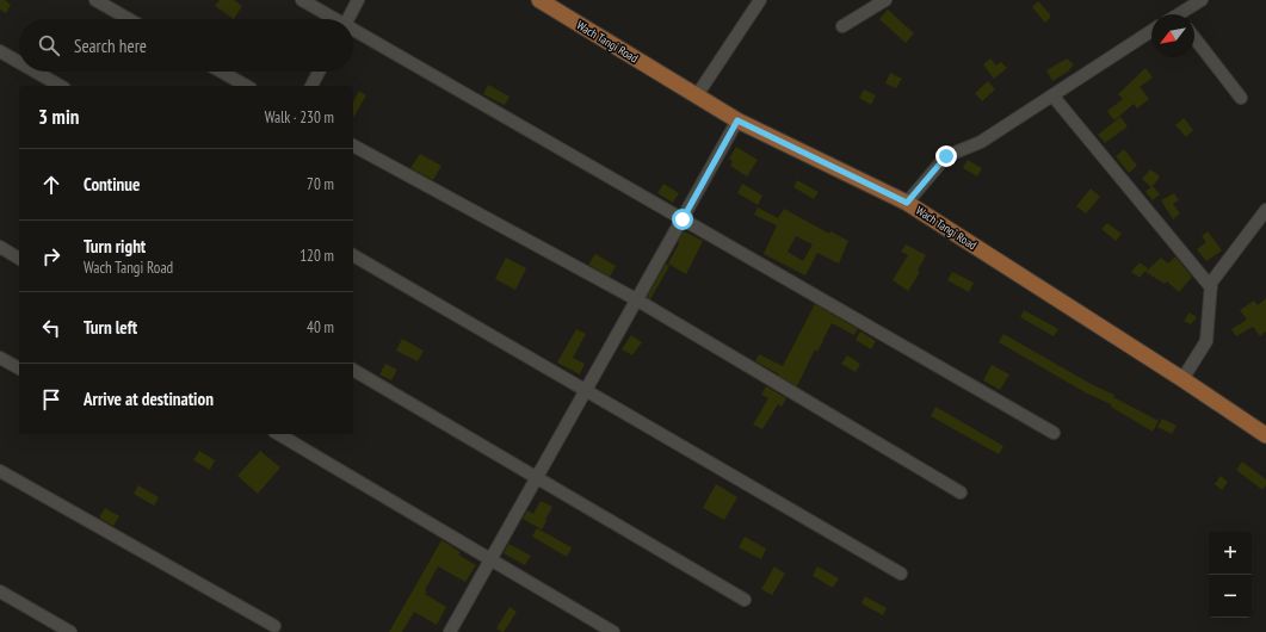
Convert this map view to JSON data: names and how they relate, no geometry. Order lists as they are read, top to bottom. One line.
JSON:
{"streets":{"main road":["Wach Tangi Road"]},"north":"bottom left","page":{"search":"Search here","heading":["3 min","Walk · 230 m"],"list":[["Continue","70 m"],["Turn right","Wach Tangi Road","120 m"],["Turn left","40 m"],"Arrive at destination"],"map_buttons":["+","−"]}}
